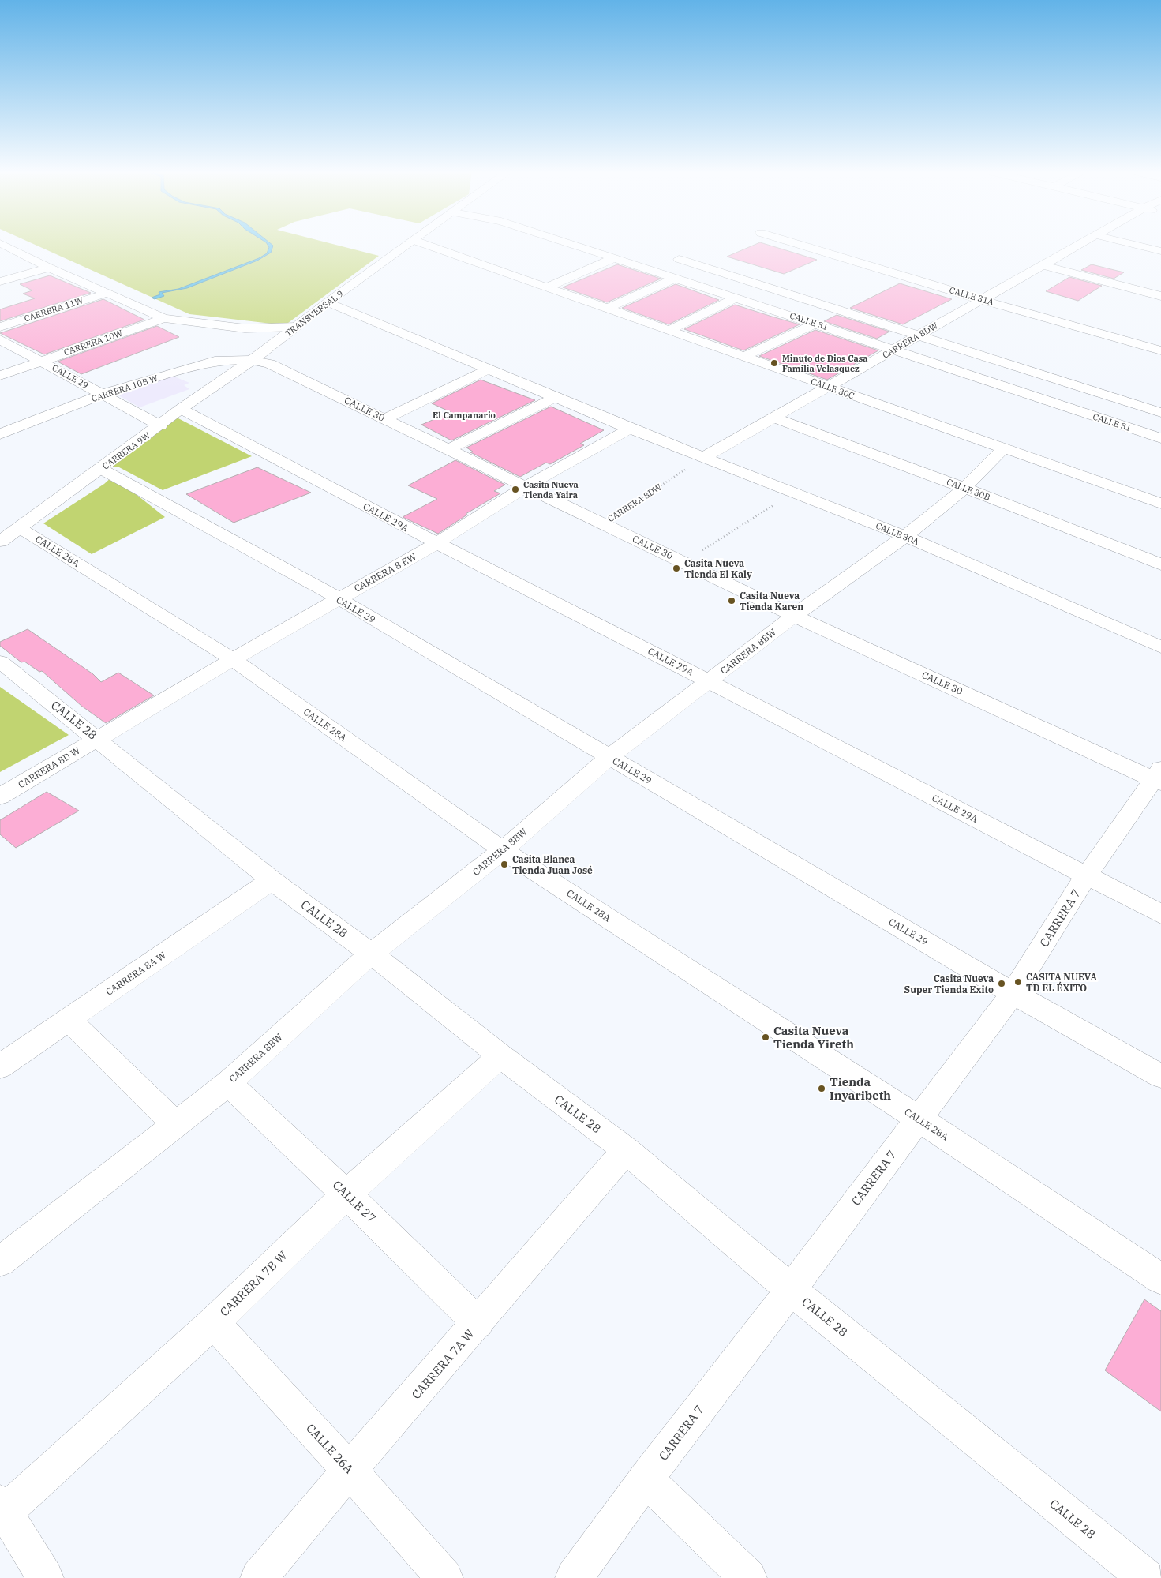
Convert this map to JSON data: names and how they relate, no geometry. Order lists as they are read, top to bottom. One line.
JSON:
{"streets":{"street":["CALLE 31A","CARRERA 11W","TRANSVERSAL 9","CALLE 31","CARRERA 8DW","CARRERA 10W","CALLE 29","CARRERA 10B W","CALLE 30C","CALLE 30","CARRERA 9W","CALLE 30B","CALLE 29A","CALLE 30A","CALLE 28A","CARRERA 8 EW","CARRERA 8BW","CALLE 28","CARRERA 8D W","CARRERA 7","CARRERA 8A W","CALLE 27","CARRERA 7B W","CARRERA 7A W","CALLE 26A"]},"crossings":[["CALLE 31A","CARRERA 8DW"],["TRANSVERSAL 9","CARRERA 10B W"],["TRANSVERSAL 9","CALLE 30"],["TRANSVERSAL 9","CARRERA 9W"],["TRANSVERSAL 9","CALLE 30A"],["CALLE 31","CARRERA 8DW"],["CARRERA 8DW","CALLE 30C"],["CARRERA 8DW","CALLE 30"],["CARRERA 8DW","CALLE 30B"],["CARRERA 8DW","CALLE 30A"],["CARRERA 10W","CALLE 29"],["CALLE 29","CARRERA 10B W"],["CALLE 29","CARRERA 9W"],["CALLE 29","CARRERA 8 EW"],["CALLE 29","CARRERA 8BW"],["CALLE 29","CARRERA 7"],["CARRERA 10B W","CALLE 30"],["CARRERA 10B W","CARRERA 9W"],["CALLE 30C","CARRERA 8BW"],["CALLE 30","CARRERA 9W"],["CALLE 30","CARRERA 8 EW"],["CALLE 30","CARRERA 8BW"],["CALLE 30","CARRERA 7"],["CARRERA 9W","CALLE 29A"],["CARRERA 9W","CALLE 28A"],["CALLE 30B","CARRERA 8BW"],["CALLE 29A","CARRERA 8 EW"],["CALLE 29A","CARRERA 8BW"],["CALLE 29A","CARRERA 7"],["CALLE 30A","CARRERA 8 EW"],["CALLE 30A","CARRERA 8BW"],["CALLE 28A","CARRERA 8 EW"],["CALLE 28A","CARRERA 8BW"],["CALLE 28A","CARRERA 7"],["CARRERA 8 EW","CALLE 28"],["CARRERA 8 EW","CARRERA 8D W"],["CARRERA 8BW","CALLE 28"],["CARRERA 8BW","CALLE 27"],["CALLE 28","CARRERA 8D W"],["CALLE 28","CARRERA 7"],["CALLE 28","CARRERA 8A W"],["CALLE 28","CARRERA 7B W"],["CALLE 28","CARRERA 7A W"],["CALLE 27","CARRERA 7B W"],["CALLE 27","CARRERA 7A W"],["CARRERA 7B W","CALLE 26A"],["CARRERA 7A W","CALLE 26A"]],"districts":["El Campanario"],"places":["Minuto de Dios Casa Familia Velasquez","Casita Nueva Tienda Yaira","Casita Nueva Tienda El Kaly","Casita Nueva Tienda Karen","Casita Blanca Tienda Juan José","CASITA NUEVA TD EL ÉXITO","Casita Nueva Super Tienda Exito","Casita Nueva Tienda Yireth","Tienda Inyaribeth"]}
